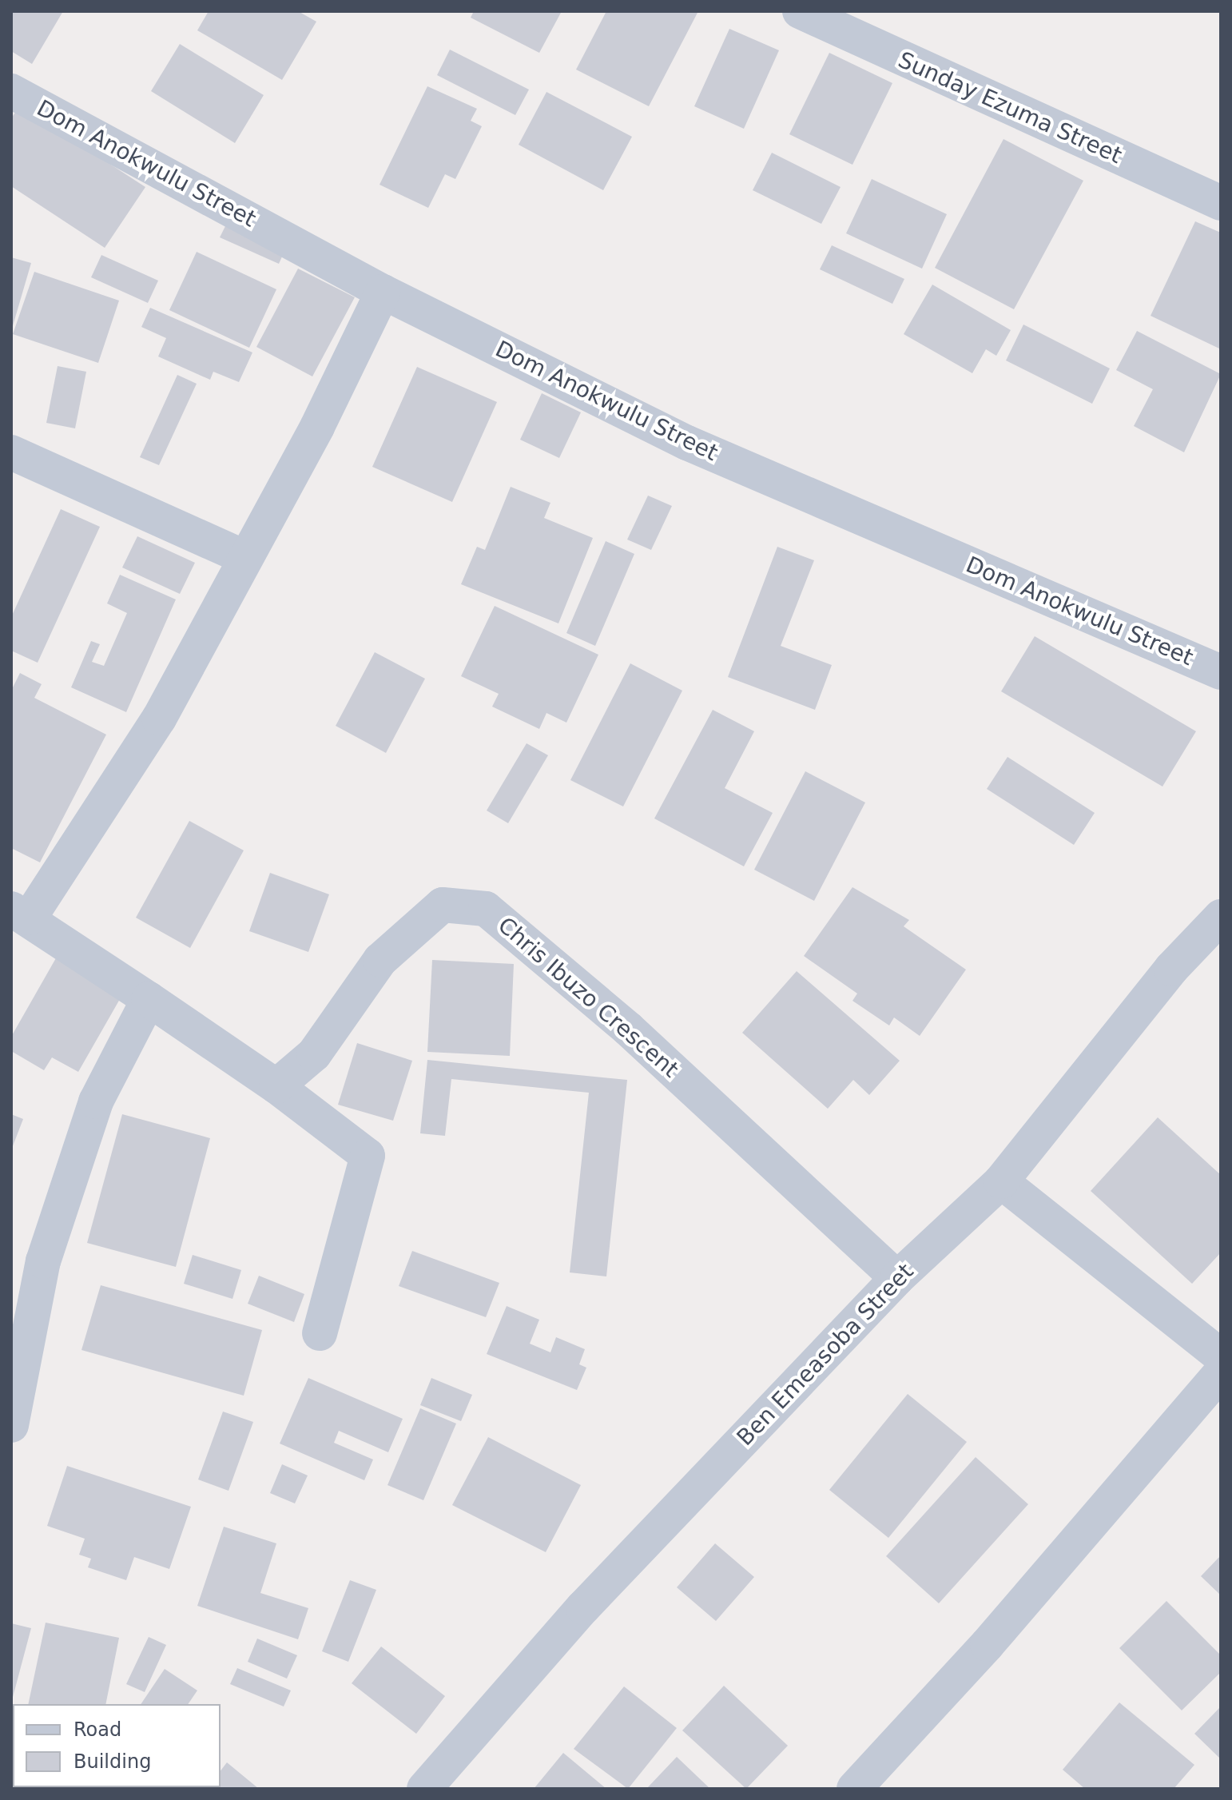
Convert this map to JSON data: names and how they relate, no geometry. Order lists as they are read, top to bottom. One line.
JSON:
{"streets":{"street":["Sunday Ezuma Street","Dom Anokwulu Street","Chris Ibuzo Crescent","Ben Emeasoba Street"]},"crossings":[["Chris Ibuzo Crescent","Ben Emeasoba Street"]],"legend":["Road","Building"]}
